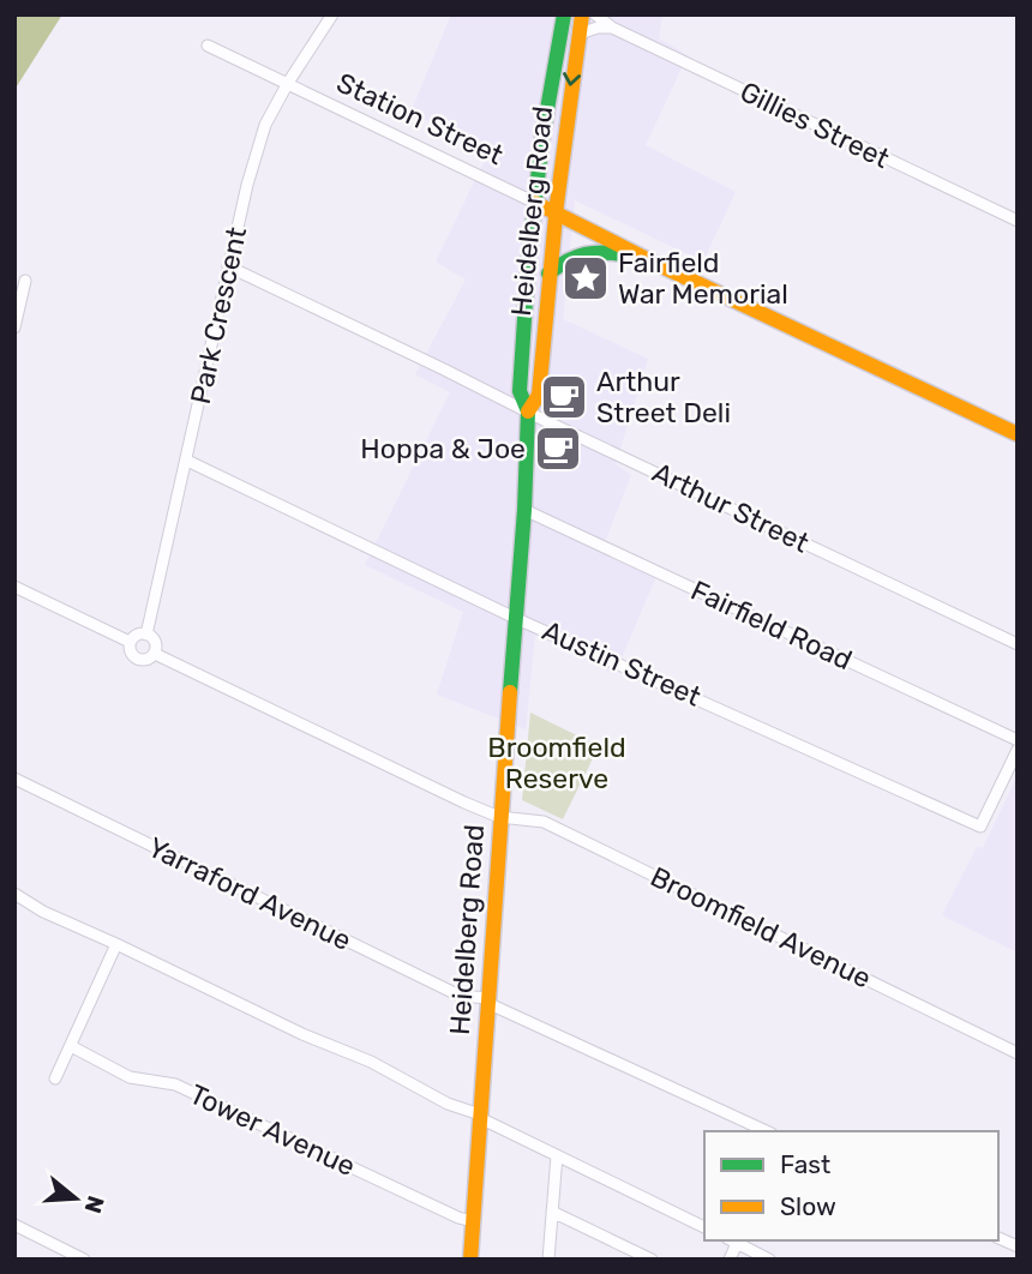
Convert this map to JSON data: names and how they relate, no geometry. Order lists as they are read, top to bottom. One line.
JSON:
{"streets":{"main road":["Station Street","Heidelberg Road"],"street":["Gillies Street","Park Crescent","Arthur Street","Fairfield Road","Austin Street","Yarraford Avenue","Broomfield Avenue","Tower Avenue"]},"crossings":[["Station Street","Heidelberg Road"],["Station Street","Park Crescent"],["Heidelberg Road","Arthur Street"],["Heidelberg Road","Fairfield Road"],["Heidelberg Road","Austin Street"],["Heidelberg Road","Yarraford Avenue"],["Heidelberg Road","Broomfield Avenue"],["Heidelberg Road","Tower Avenue"],["Park Crescent","Arthur Street"],["Park Crescent","Austin Street"],["Park Crescent","Broomfield Avenue"]],"parks":["Broomfield Reserve"],"places":{"place":["Fairfield War Memorial"],"cafe":["Arthur Street Deli","Hoppa & Joe"]},"legend":["Fast","Slow"],"north":"right"}
